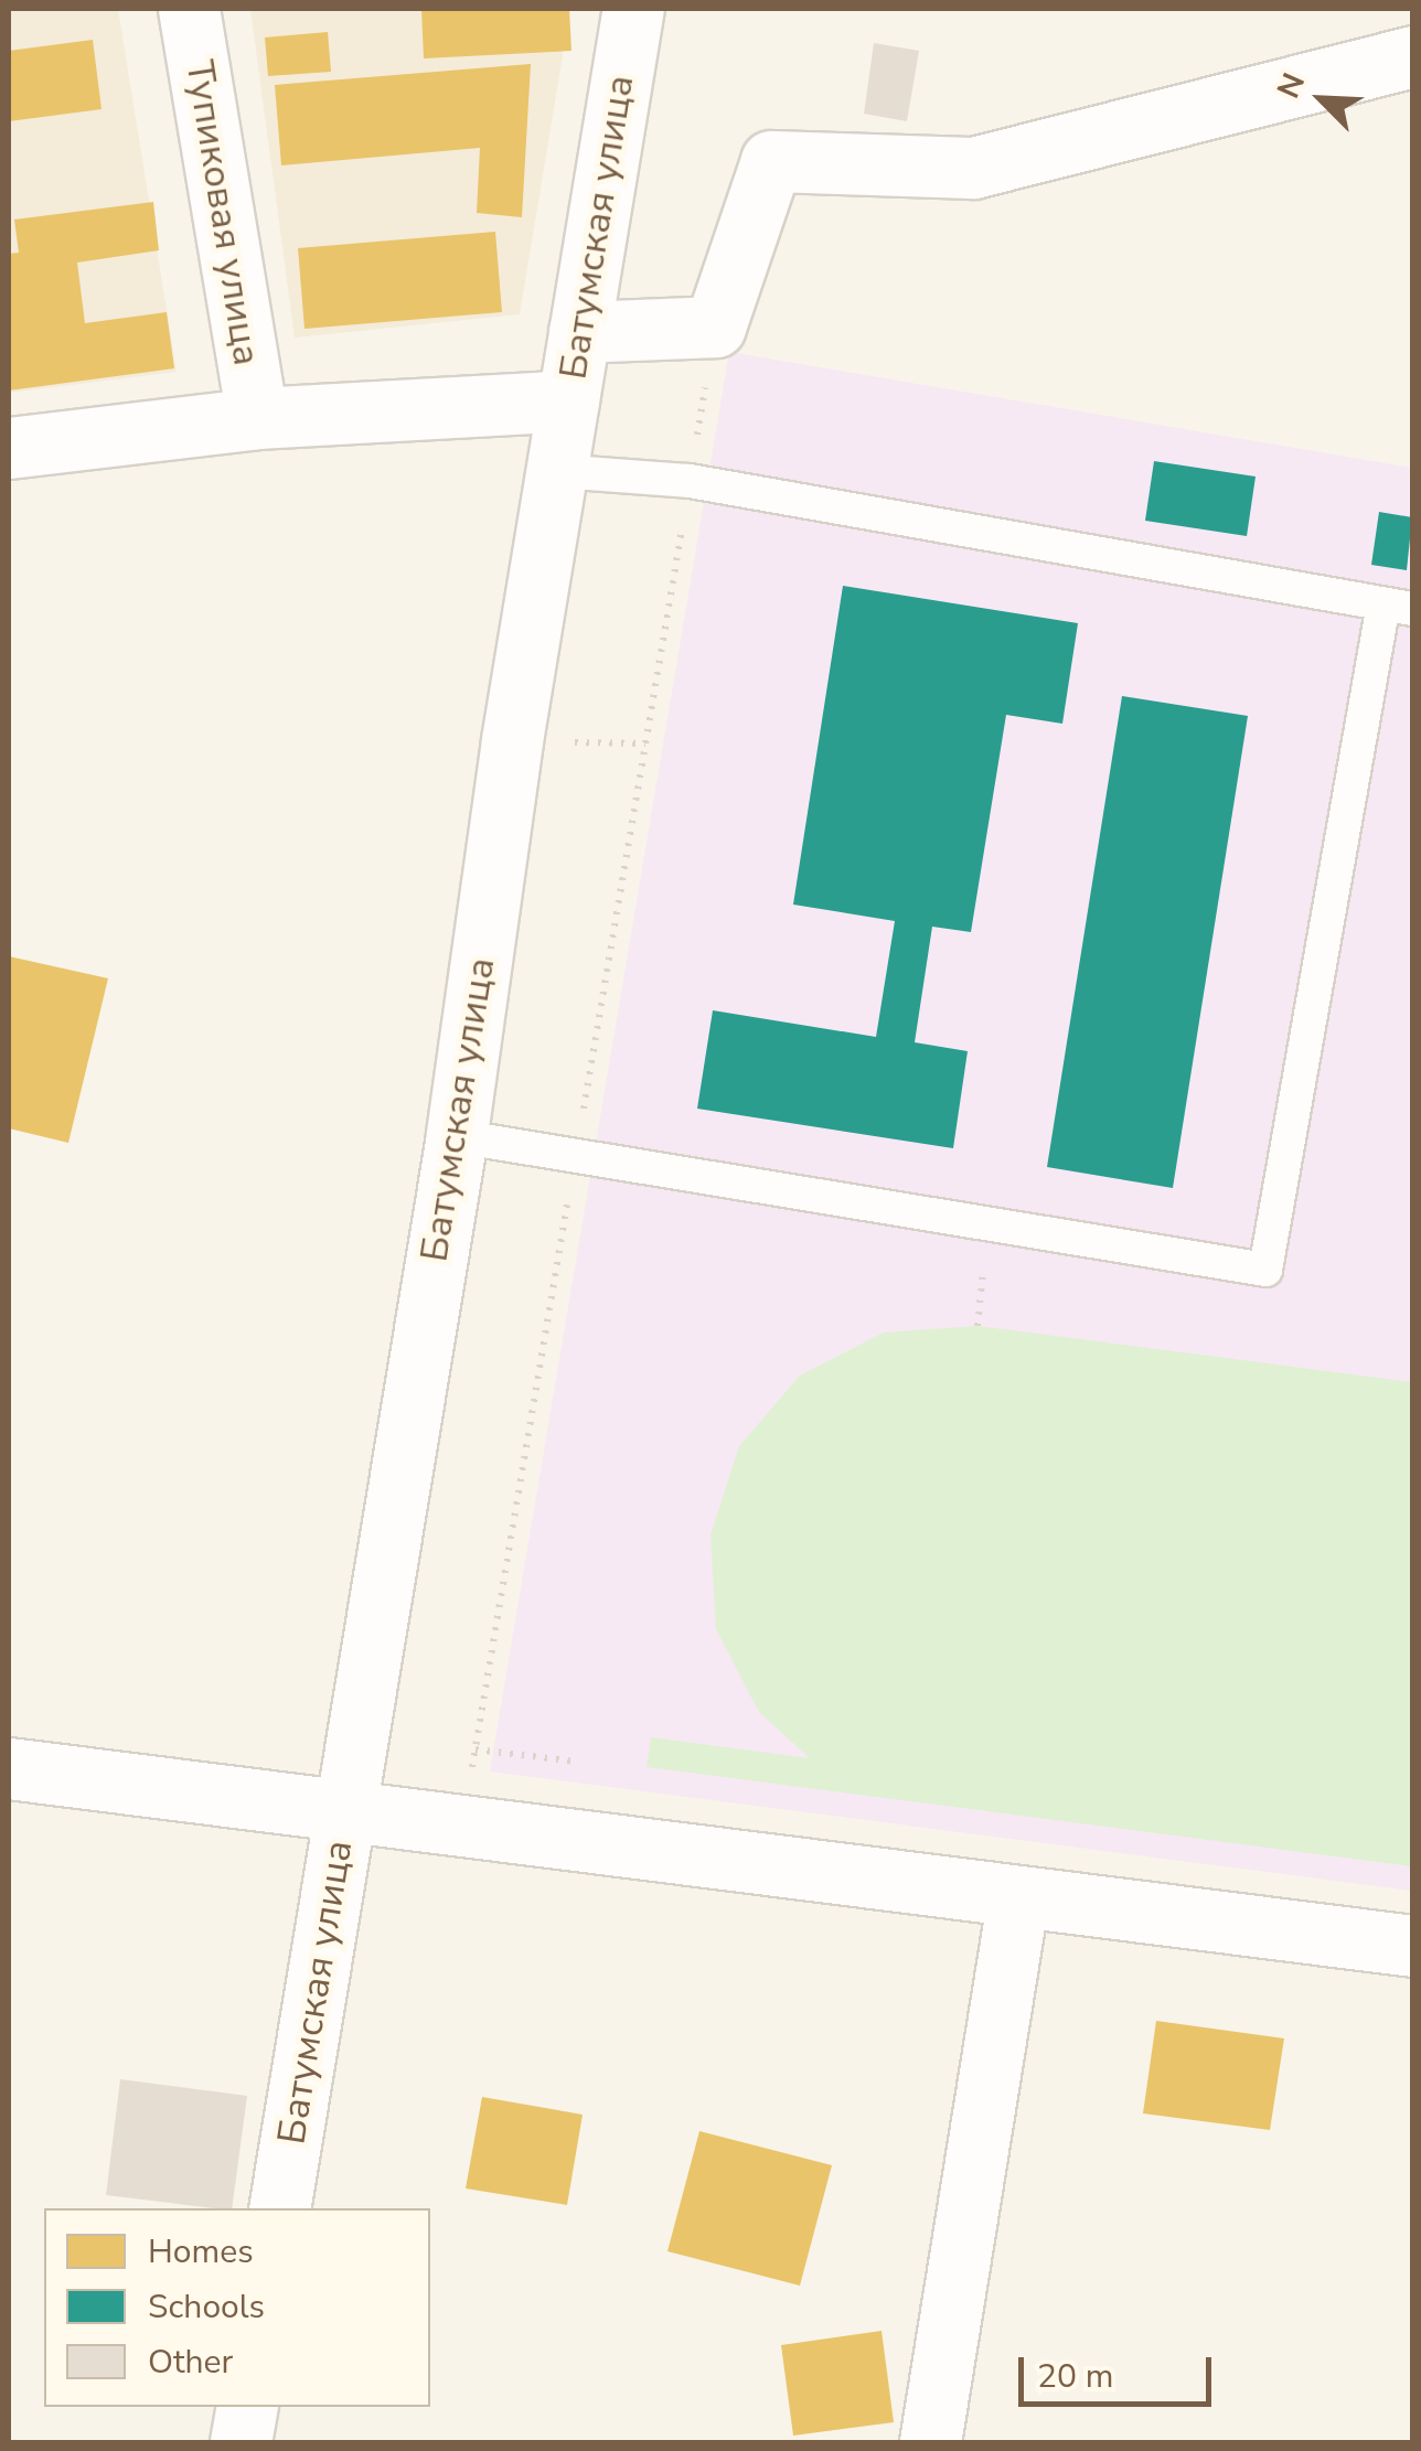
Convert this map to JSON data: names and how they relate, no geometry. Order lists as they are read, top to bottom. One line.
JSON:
{"streets":{"street":["Тупиковая улица","Батумская улица"]},"legend":["Homes","Schools","Other"],"scale_bar":"20 m","north":"top left"}
